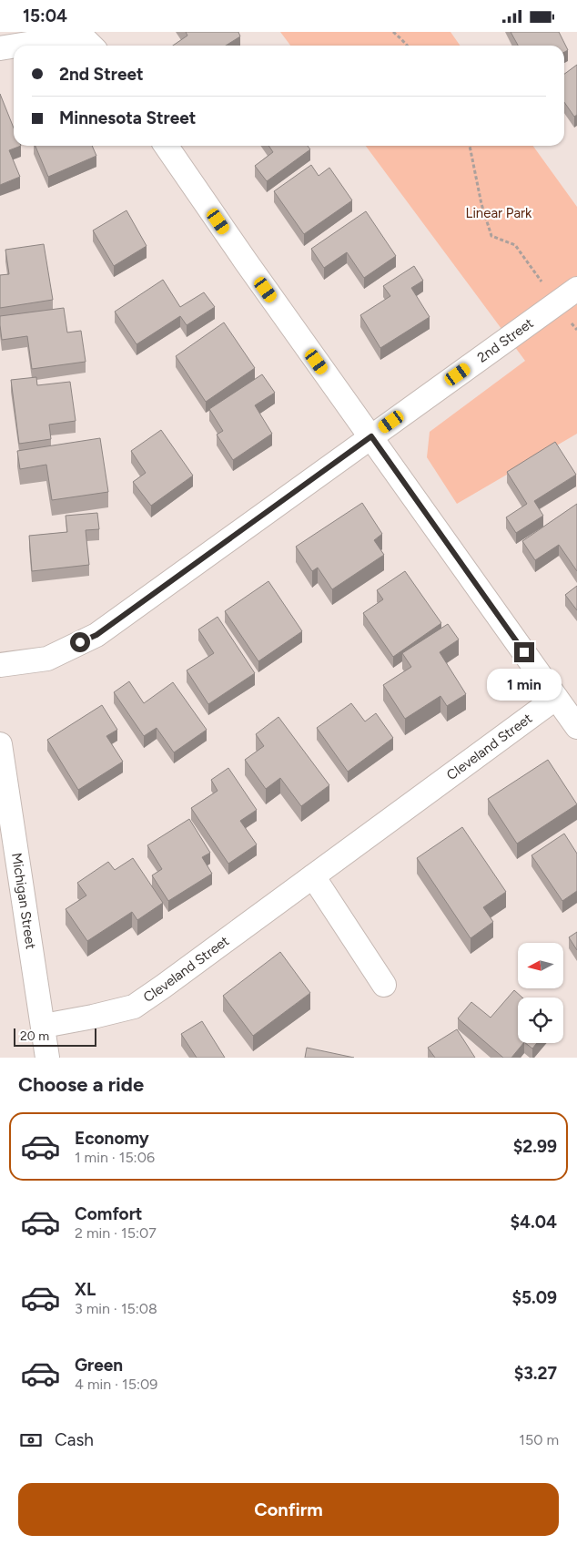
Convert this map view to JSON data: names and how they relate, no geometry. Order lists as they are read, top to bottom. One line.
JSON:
{"streets":{"street":["2nd Street","Cleveland Street","Michigan Street"]},"crossings":[["Cleveland Street","Michigan Street"]],"parks":["Linear Park"],"scale_bar":"20 m","north":"left","page":{"status":"15:04","banner":["2nd Street","Minnesota Street"],"bubble":"1 min","scale":"20 m","heading":"Choose a ride","list":[{"name":"Economy","note":"1 min · 15:06","value":"$2.99"},{"name":"Comfort","note":"2 min · 15:07","value":"$4.04"},{"name":"XL","note":"3 min · 15:08","value":"$5.09"},{"name":"Green","note":"4 min · 15:09","value":"$3.27"}],"pay":["Cash","150 m"],"buttons":"Confirm"}}
